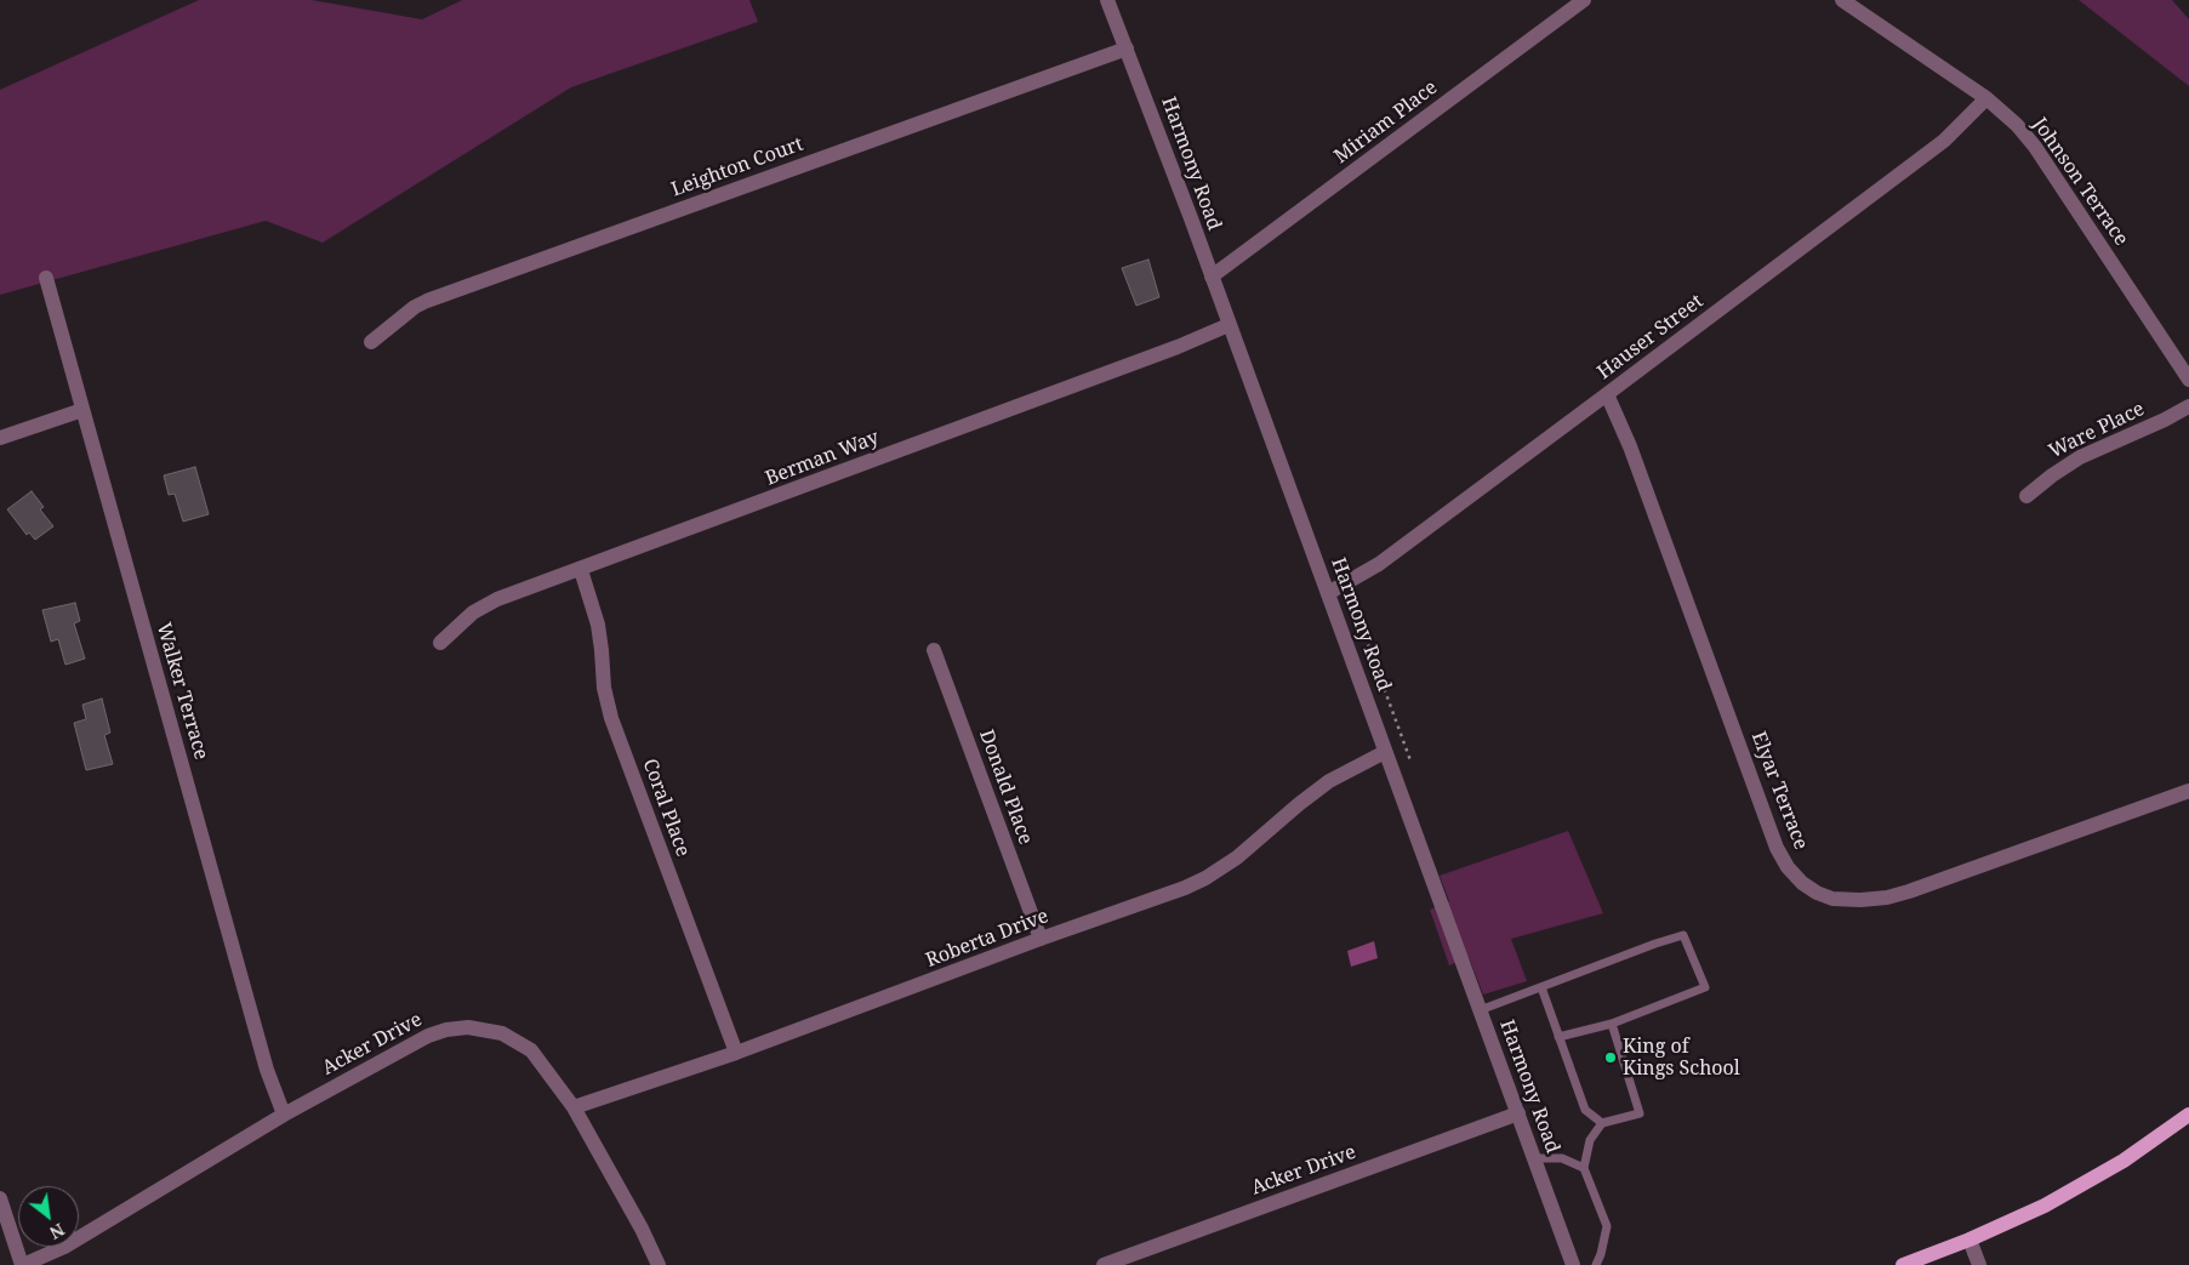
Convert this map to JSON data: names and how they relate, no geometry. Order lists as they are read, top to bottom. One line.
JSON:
{"streets":{"street":["Miriam Place","Harmony Road","Leighton Court","Johnson Terrace","Hauser Street","Ware Place","Berman Way","Walker Terrace","Donald Place","Elyar Terrace","Coral Place","Roberta Drive","Acker Drive"]},"crossings":[["Miriam Place","Harmony Road"],["Harmony Road","Leighton Court"],["Harmony Road","Hauser Street"],["Harmony Road","Berman Way"],["Harmony Road","Roberta Drive"],["Harmony Road","Acker Drive"],["Johnson Terrace","Hauser Street"],["Hauser Street","Elyar Terrace"],["Berman Way","Coral Place"],["Walker Terrace","Acker Drive"],["Donald Place","Roberta Drive"],["Coral Place","Roberta Drive"],["Roberta Drive","Acker Drive"]],"places":["King of Kings School"],"north":"bottom right"}
